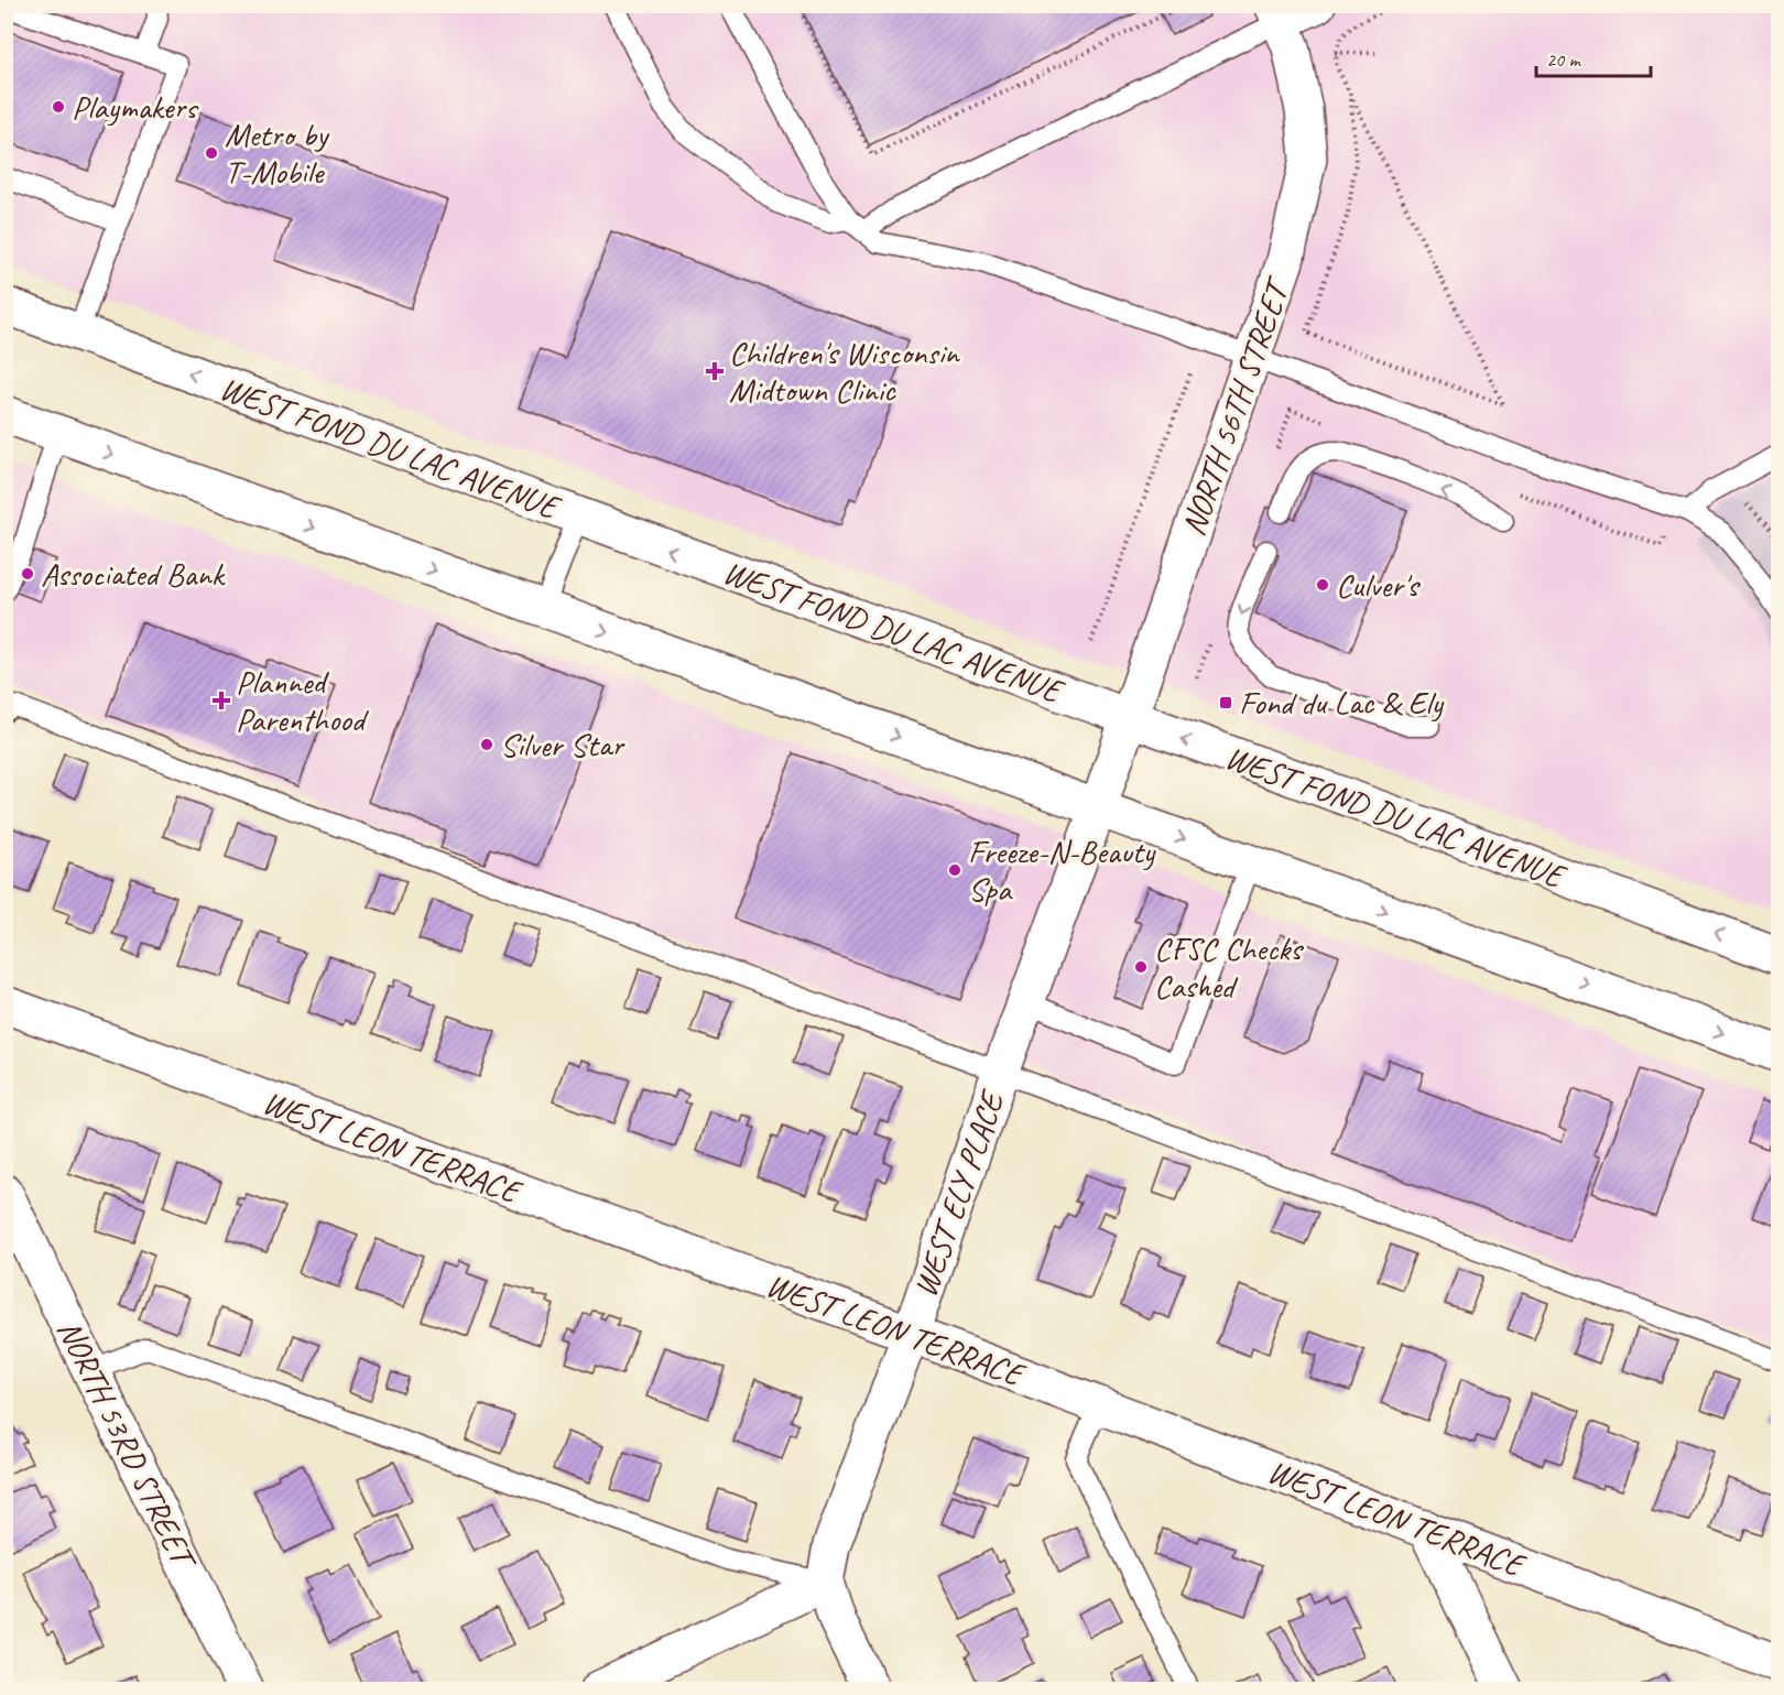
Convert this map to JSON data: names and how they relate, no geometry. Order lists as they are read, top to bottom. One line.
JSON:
{"streets":{"street":["NORTH 56TH STREET","WEST FOND DU LAC AVENUE","WEST LEON TERRACE","WEST ELY PLACE","NORTH 53RD STREET"]},"crossings":[["NORTH 56TH STREET","WEST FOND DU LAC AVENUE"],["NORTH 56TH STREET","WEST ELY PLACE"],["WEST LEON TERRACE","WEST ELY PLACE"]],"places":{"other":["Playmakers","Metro by T-Mobile","Associated Bank","Culver's","Silver Star","Freeze-N-Beauty Spa","CFSC Checks Cashed"],"health":["Children's Wisconsin Midtown Clinic","Planned Parenthood"],"transit":["Fond du Lac & Ely"]},"scale_bar":"20 m"}
